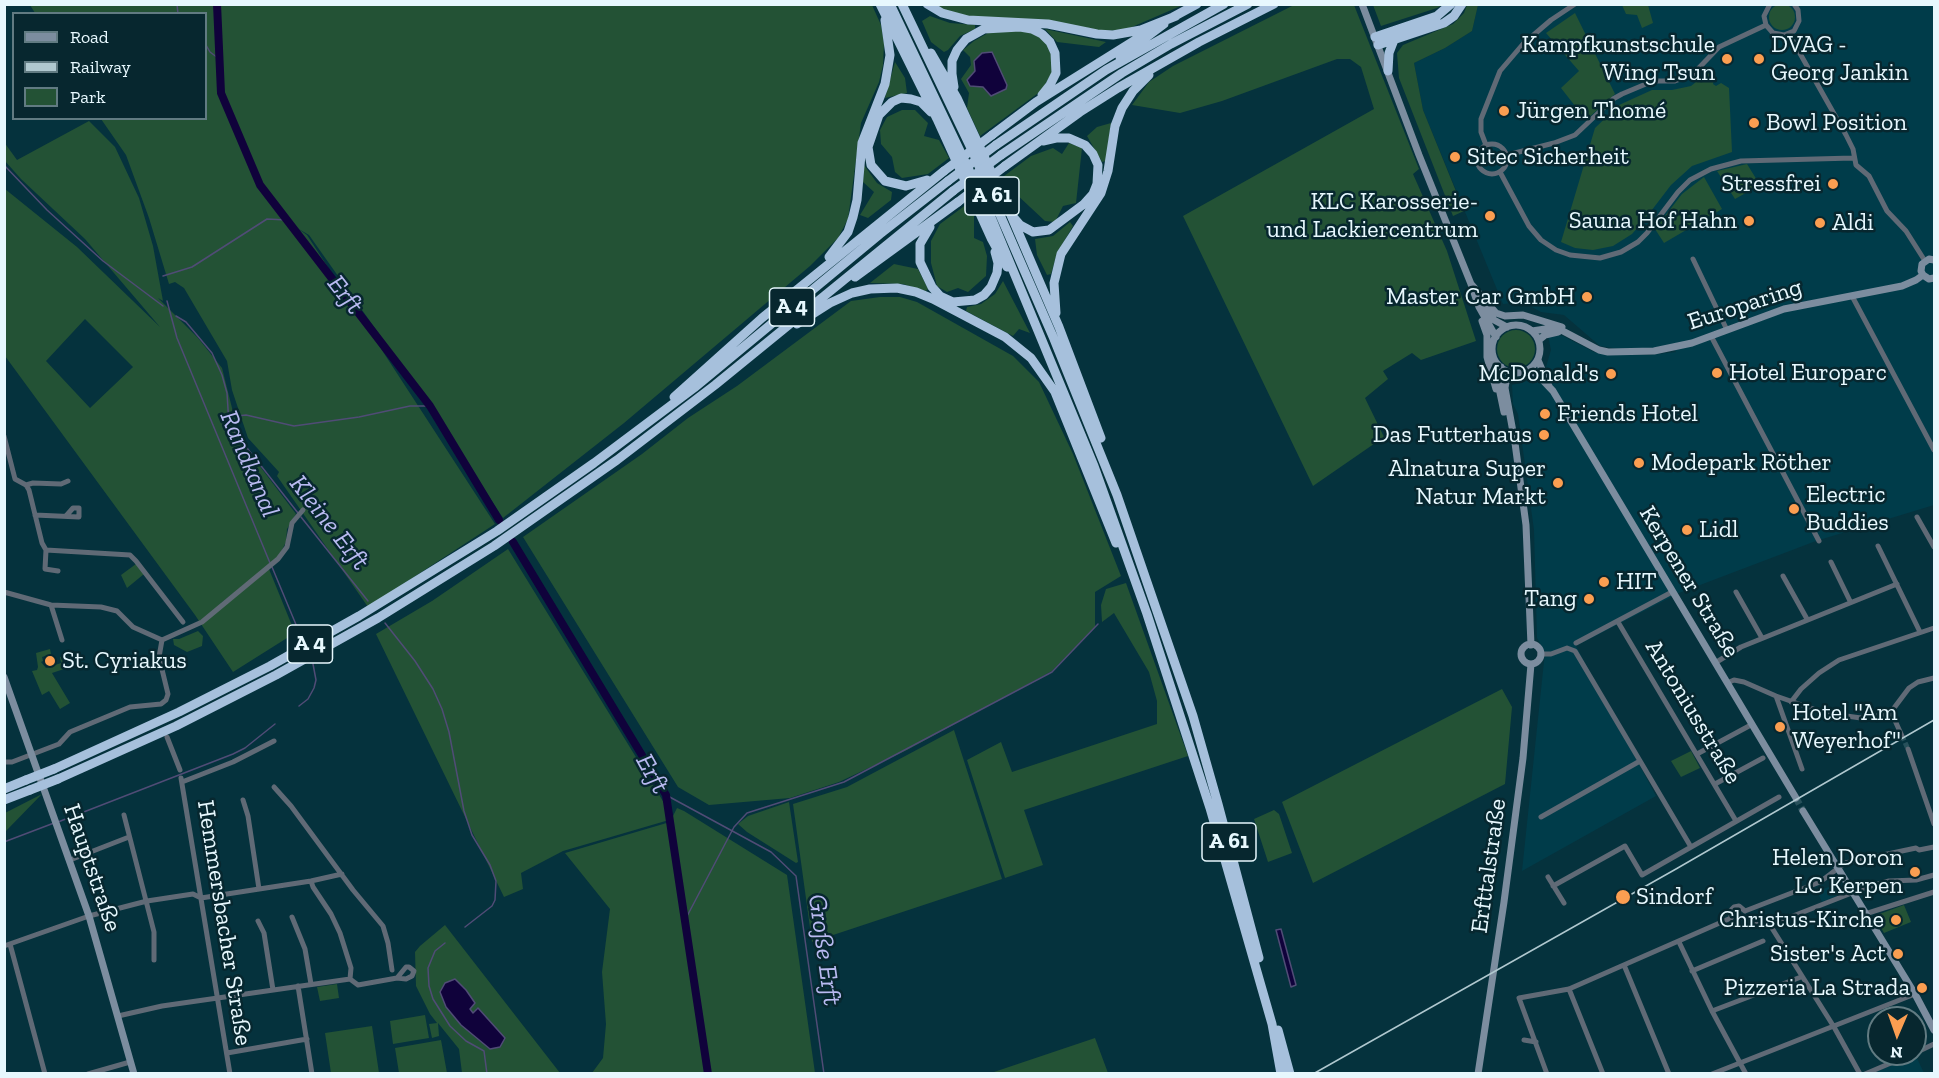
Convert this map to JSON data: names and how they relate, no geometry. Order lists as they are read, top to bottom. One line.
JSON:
{"streets":{"highway":["A 61","A 4"],"main road":["Europaring","Kerpener Straße","Erfttalstraße","Hauptstraße"],"street":["Antoniusstraße","Hemmersbacher Straße"]},"water":["Erft","Randkanal","Kleine Erft","Große Erft"],"places":["Kampfkunstschule Wing Tsun","DVAG - Georg Jankin","Jürgen Thomé","Bowl Position","Sitec Sicherheit","Stressfrei","KLC Karosserie- und Lackiercentrum","Sauna Hof Hahn","Aldi","Master Car GmbH","Hotel Europarc","McDonald's","Friends Hotel","Das Futterhaus","Modepark Röther","Alnatura Super Natur Markt","Electric Buddies","Lidl","HIT","Tang","St. Cyriakus","Hotel \"Am Weyerhof\"","Helen Doron LC Kerpen","Sindorf","Christus-Kirche","Sister's Act","Pizzeria La Strada"],"legend":["Road","Railway","Park"],"north":"bottom"}
